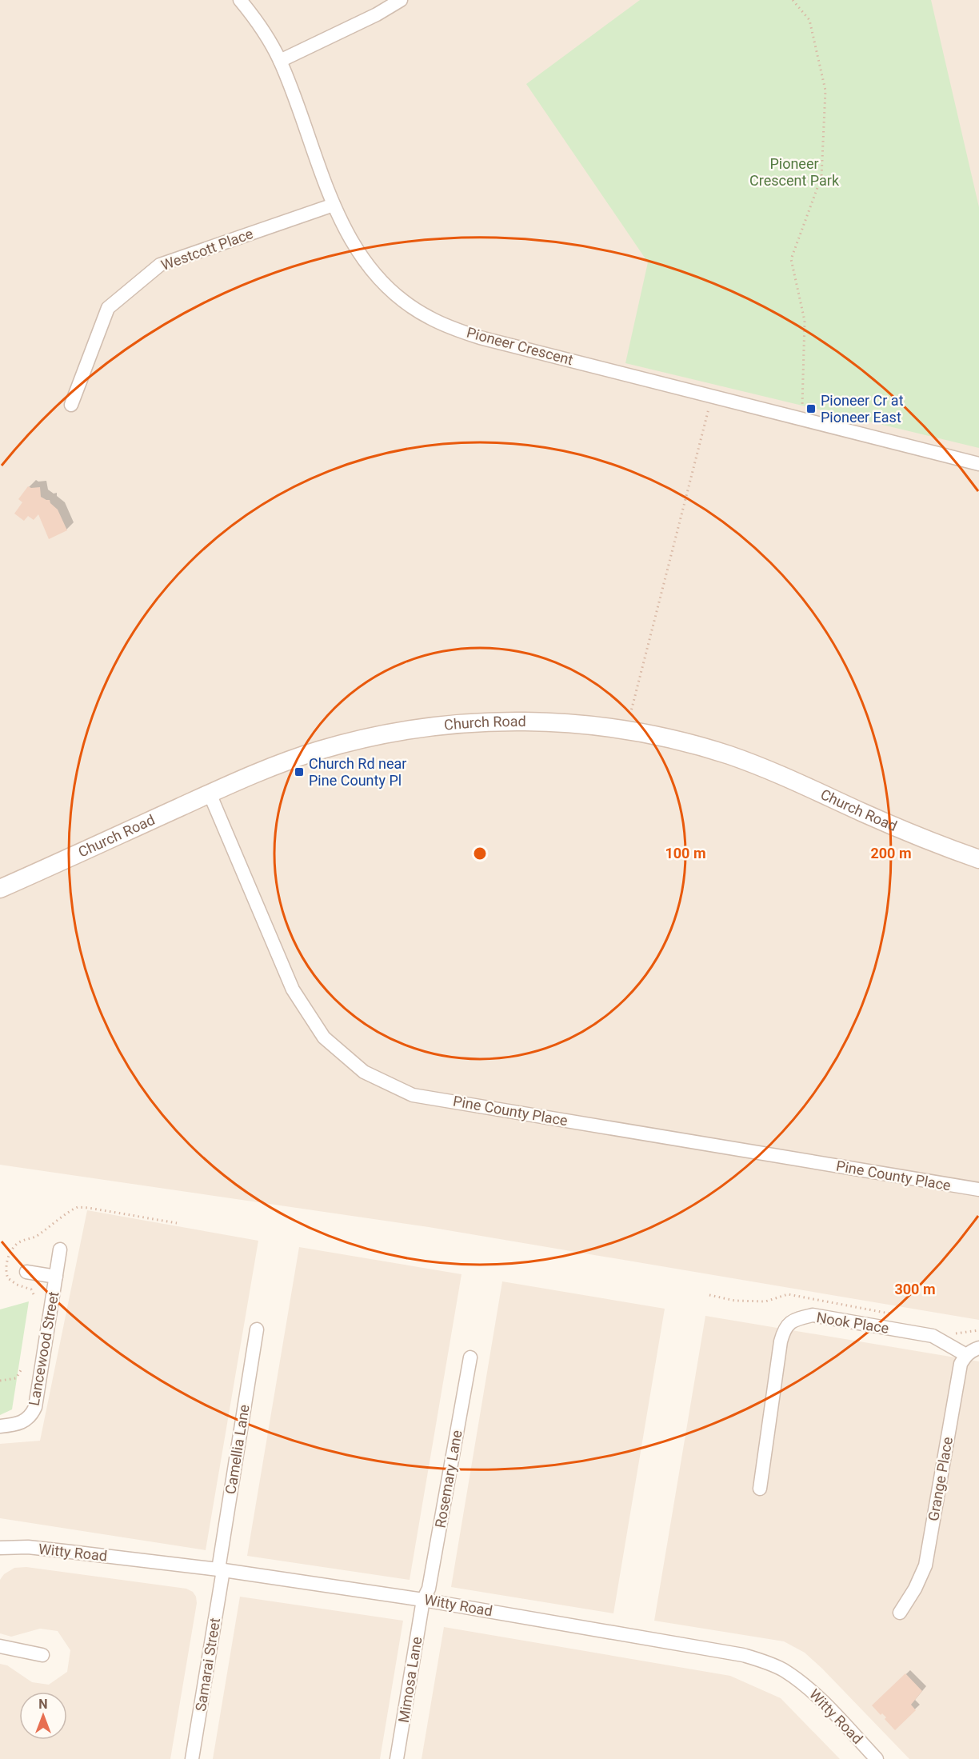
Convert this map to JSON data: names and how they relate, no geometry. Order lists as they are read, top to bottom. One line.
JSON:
{"streets":{"main road":["Church Road"],"street":["Westcott Place","Pioneer Crescent","Pine County Place","Nook Place","Lancewood Street","Camellia Lane","Rosemary Lane","Grange Place","Witty Road","Samarai Street","Mimosa Lane"]},"crossings":[["Westcott Place","Pioneer Crescent"],["Church Road","Pine County Place"],["Nook Place","Grange Place"],["Camellia Lane","Witty Road"],["Camellia Lane","Samarai Street"],["Rosemary Lane","Witty Road"],["Rosemary Lane","Mimosa Lane"],["Witty Road","Samarai Street"],["Witty Road","Mimosa Lane"]],"parks":["Pioneer Crescent Park"],"places":{"transit":["Pioneer Cr at Pioneer East","Church Rd near Pine County Pl"]},"north":"top","rings":["100 m","200 m","300 m"]}
